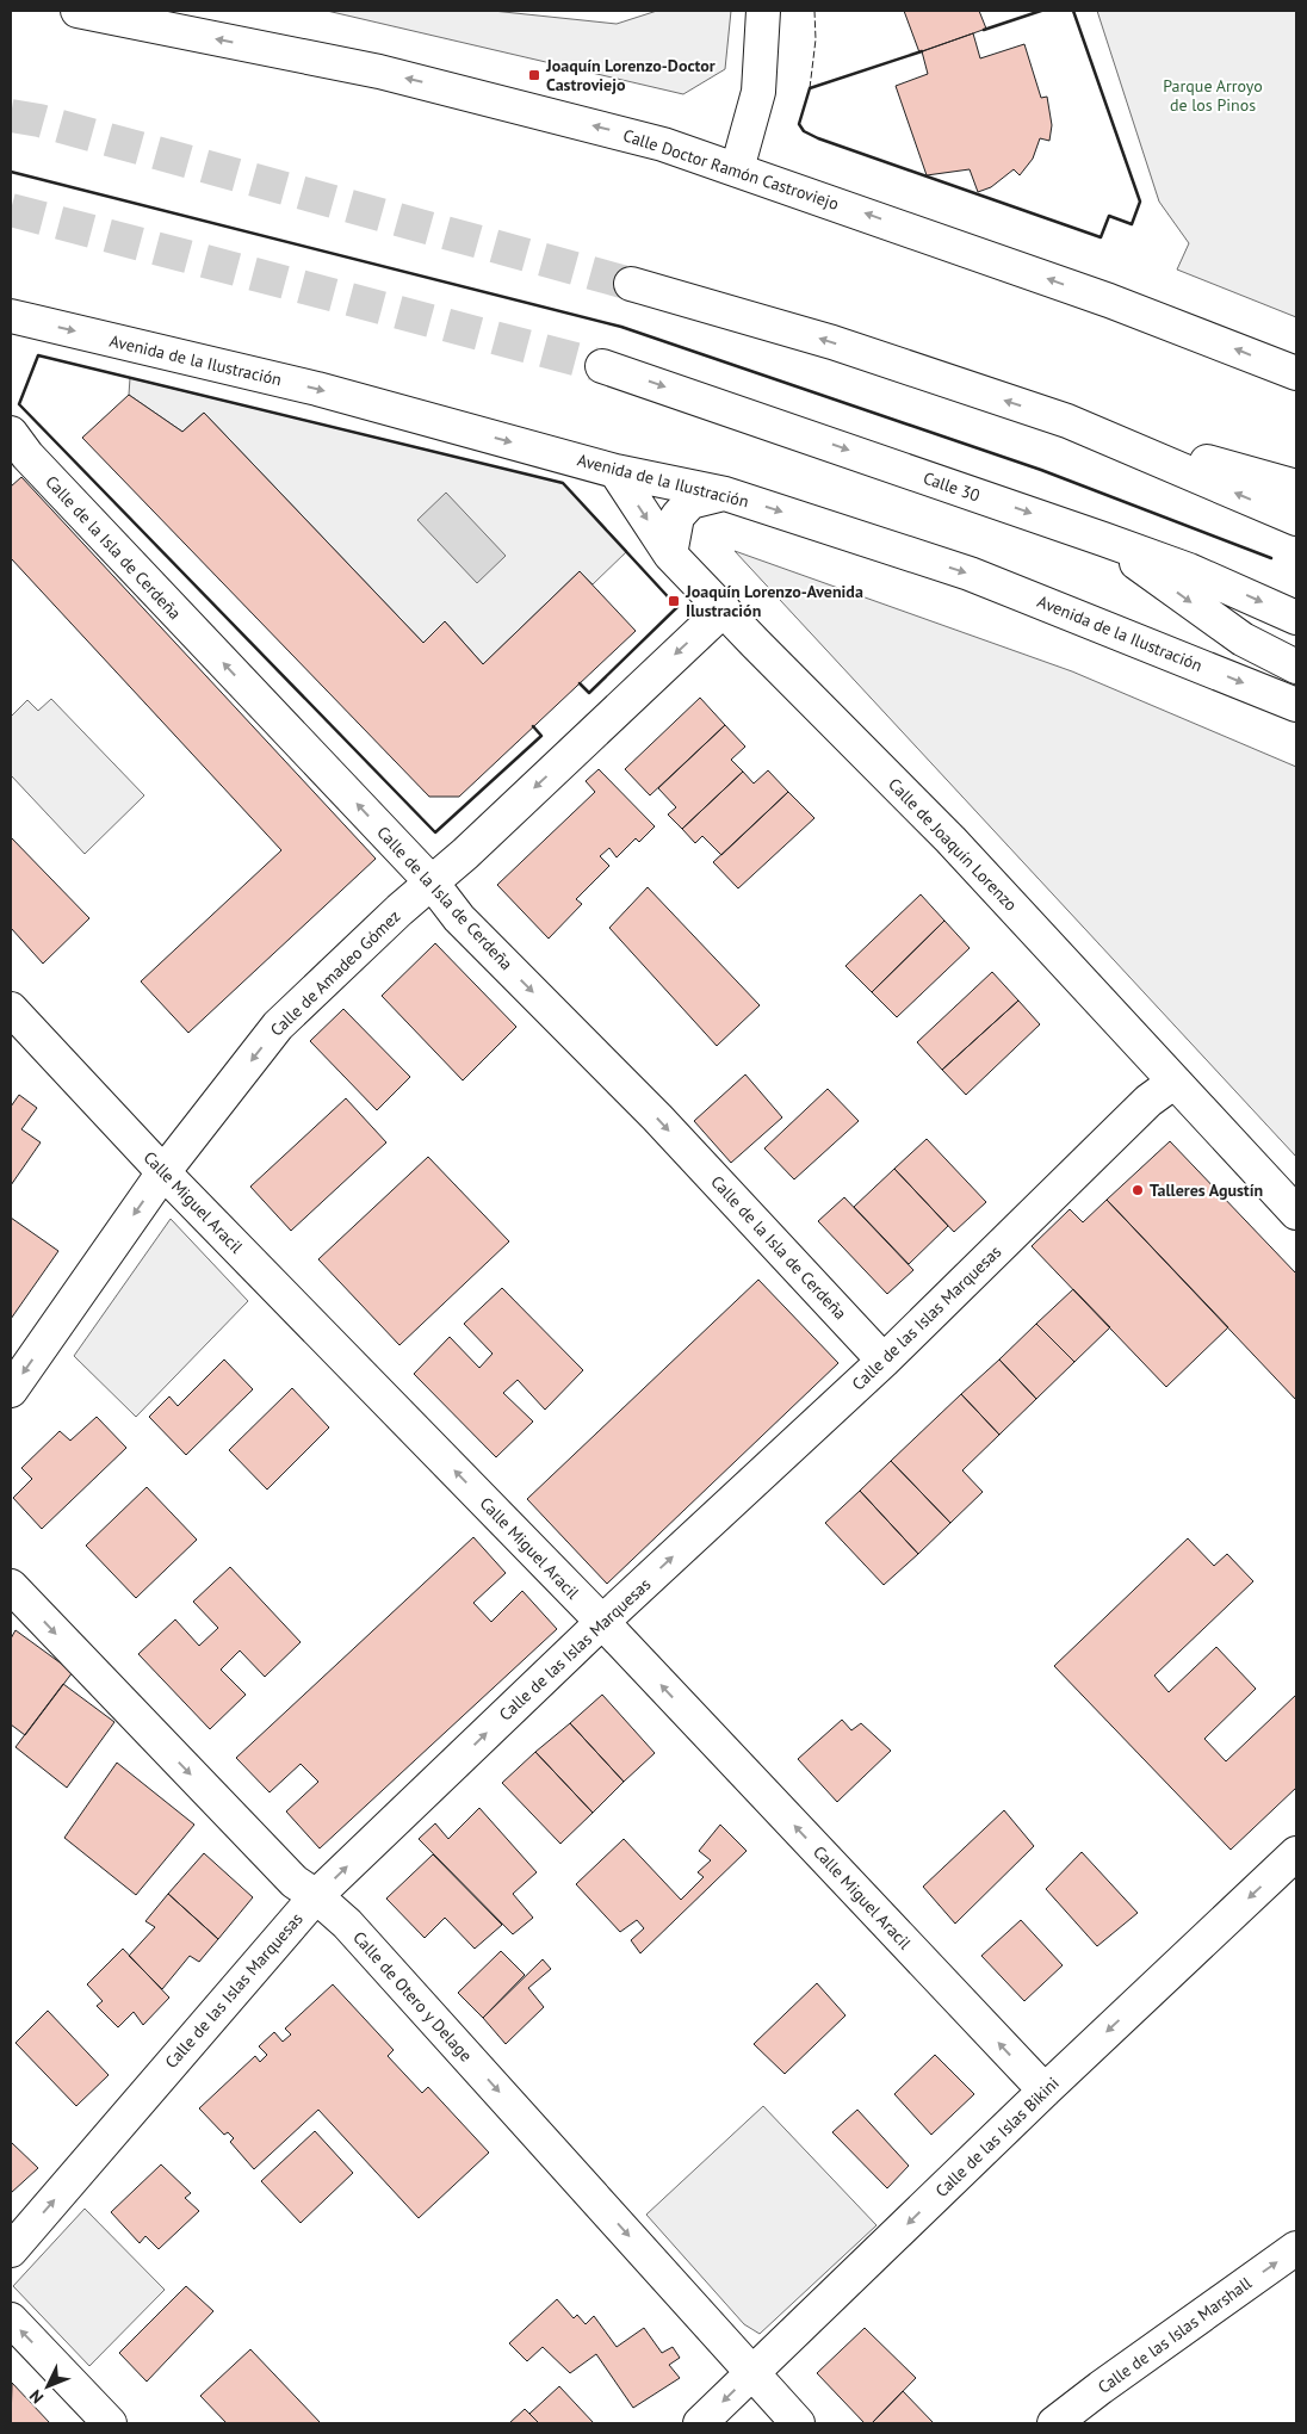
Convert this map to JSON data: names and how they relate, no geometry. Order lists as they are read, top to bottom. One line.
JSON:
{"streets":{"main road":["Calle Doctor Ramón Castroviejo","Avenida de la Ilustración","Calle 30","Calle de la Isla de Cerdeña","Calle de Joaquín Lorenzo","Calle de Amadeo Gómez","Calle Miguel Aracil","Calle de las Islas Marquesas","Calle de Otero y Delage","Calle de las Islas Bikini","Calle de las Islas Marshall"]},"crossings":[["Avenida de la Ilustración","Calle de Joaquín Lorenzo"],["Calle de la Isla de Cerdeña","Calle de Amadeo Gómez"],["Calle de la Isla de Cerdeña","Calle de las Islas Marquesas"],["Calle de Joaquín Lorenzo","Calle de Amadeo Gómez"],["Calle de Joaquín Lorenzo","Calle de las Islas Marquesas"],["Calle de Amadeo Gómez","Calle Miguel Aracil"],["Calle Miguel Aracil","Calle de las Islas Marquesas"],["Calle Miguel Aracil","Calle de las Islas Bikini"],["Calle de las Islas Marquesas","Calle de Otero y Delage"],["Calle de Otero y Delage","Calle de las Islas Bikini"]],"one_way":["Calle de Amadeo Gómez","Calle Miguel Aracil","Calle de las Islas Marquesas","Calle de Otero y Delage","Calle de las Islas Bikini","Calle de las Islas Marshall"],"parks":["Parque Arroyo de los Pinos"],"places":{"transit":["Joaquín Lorenzo-Doctor Castroviejo","Joaquín Lorenzo-Avenida Ilustración"],"other":["Talleres Agustín"]},"north":"bottom left"}
